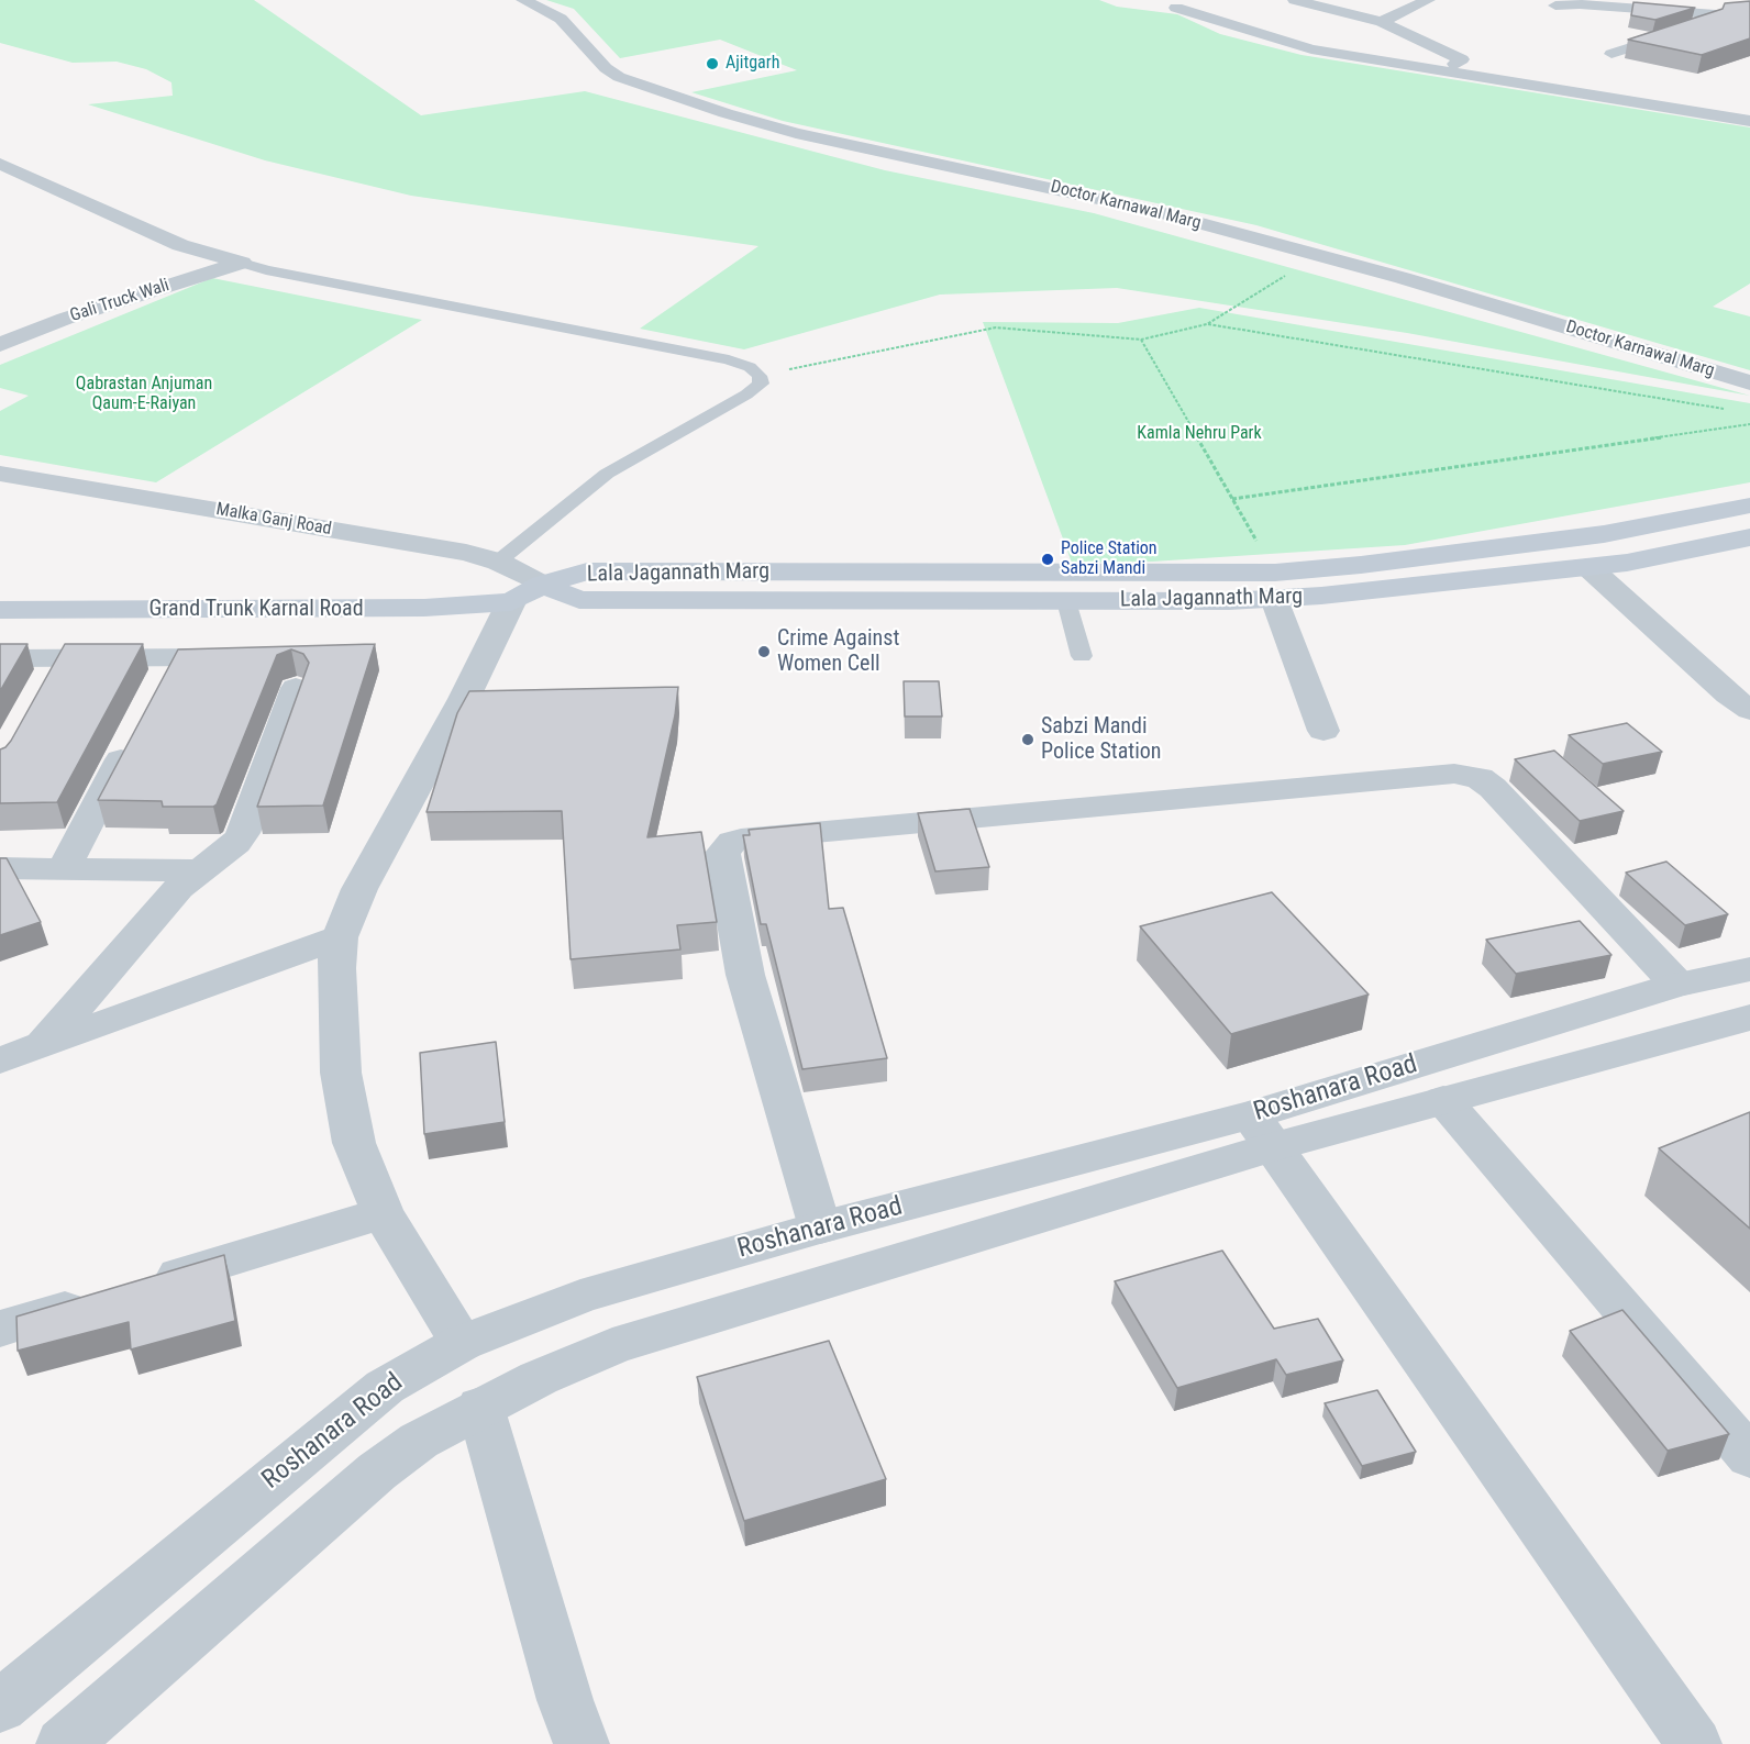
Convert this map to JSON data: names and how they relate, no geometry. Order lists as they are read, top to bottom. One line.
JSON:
{"streets":{"main road":["Lala Jagannath Marg","Grand Trunk Karnal Road"],"street":["Doctor Karnawal Marg","Gali Truck Wali","Malka Ganj Road","Roshanara Road"]},"crossings":[["Malka Ganj Road","Lala Jagannath Marg"]],"parks":["Qabrastan Anjuman Qaum-E-Raiyan","Kamla Nehru Park"],"places":["Ajitgarh","Police Station Sabzi Mandi","Crime Against Women Cell","Sabzi Mandi Police Station"]}
